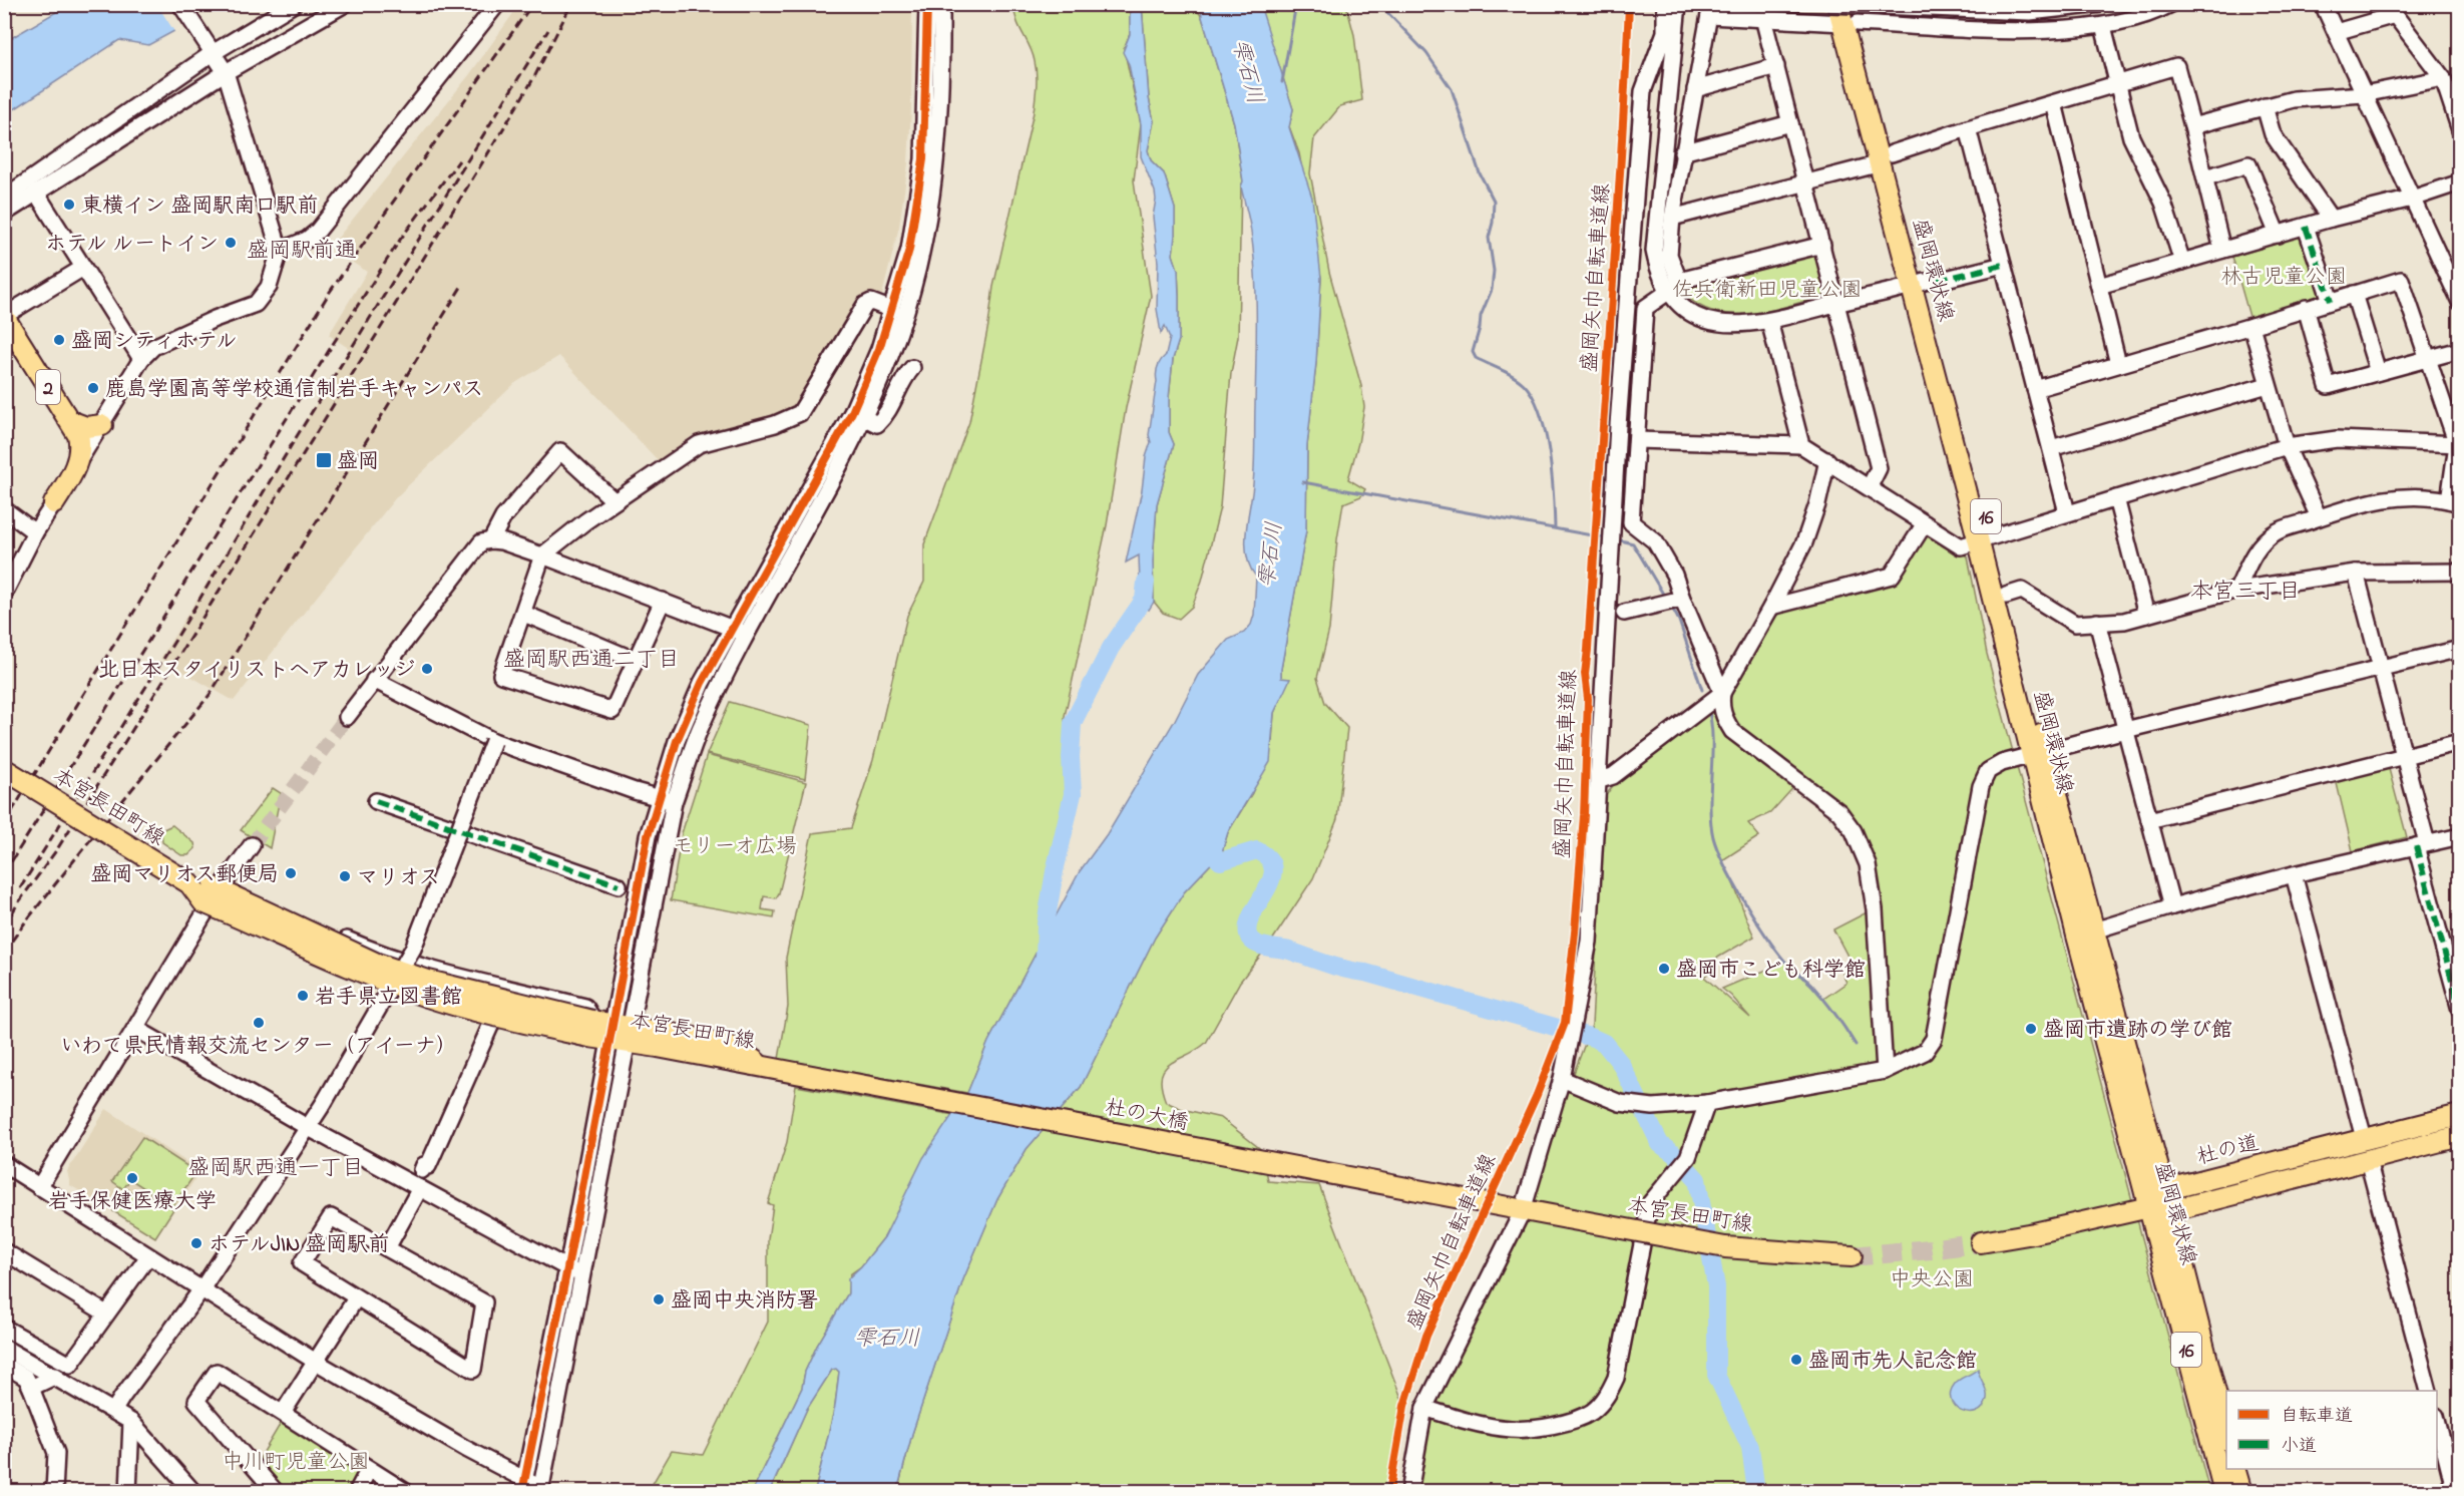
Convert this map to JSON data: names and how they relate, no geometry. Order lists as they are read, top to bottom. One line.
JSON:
{"streets":{"main road":["盛岡環状線","2","16","本宮長田町線","杜の大橋","杜の道"],"cycle path":["盛岡矢巾自転車道線"]},"crossings":[["盛岡環状線","杜の道"],["本宮長田町線","杜の大橋"]],"districts":["盛岡駅前通","本宮三丁目","盛岡駅西通二丁目","盛岡駅西通一丁目"],"water":["雫石川"],"parks":["林古児童公園","佐兵衛新田児童公園","モリーオ広場","中央公園","中川町児童公園"],"places":{"other":["東横イン 盛岡駅南口駅前","ホテル ルートイン","盛岡シティホテル","鹿島学園高等学校通信制岩手キャンパス","北日本スタイリストヘアカレッジ","盛岡マリオス郵便局","マリオス","盛岡市こども科学館","岩手県立図書館","いわて県民情報交流センター（アイーナ）","盛岡市遺跡の学び館","岩手保健医療大学","ホテルJIN 盛岡駅前","盛岡中央消防署","盛岡市先人記念館"],"transit":["盛岡"]},"legend":["自転車道","小道"]}
